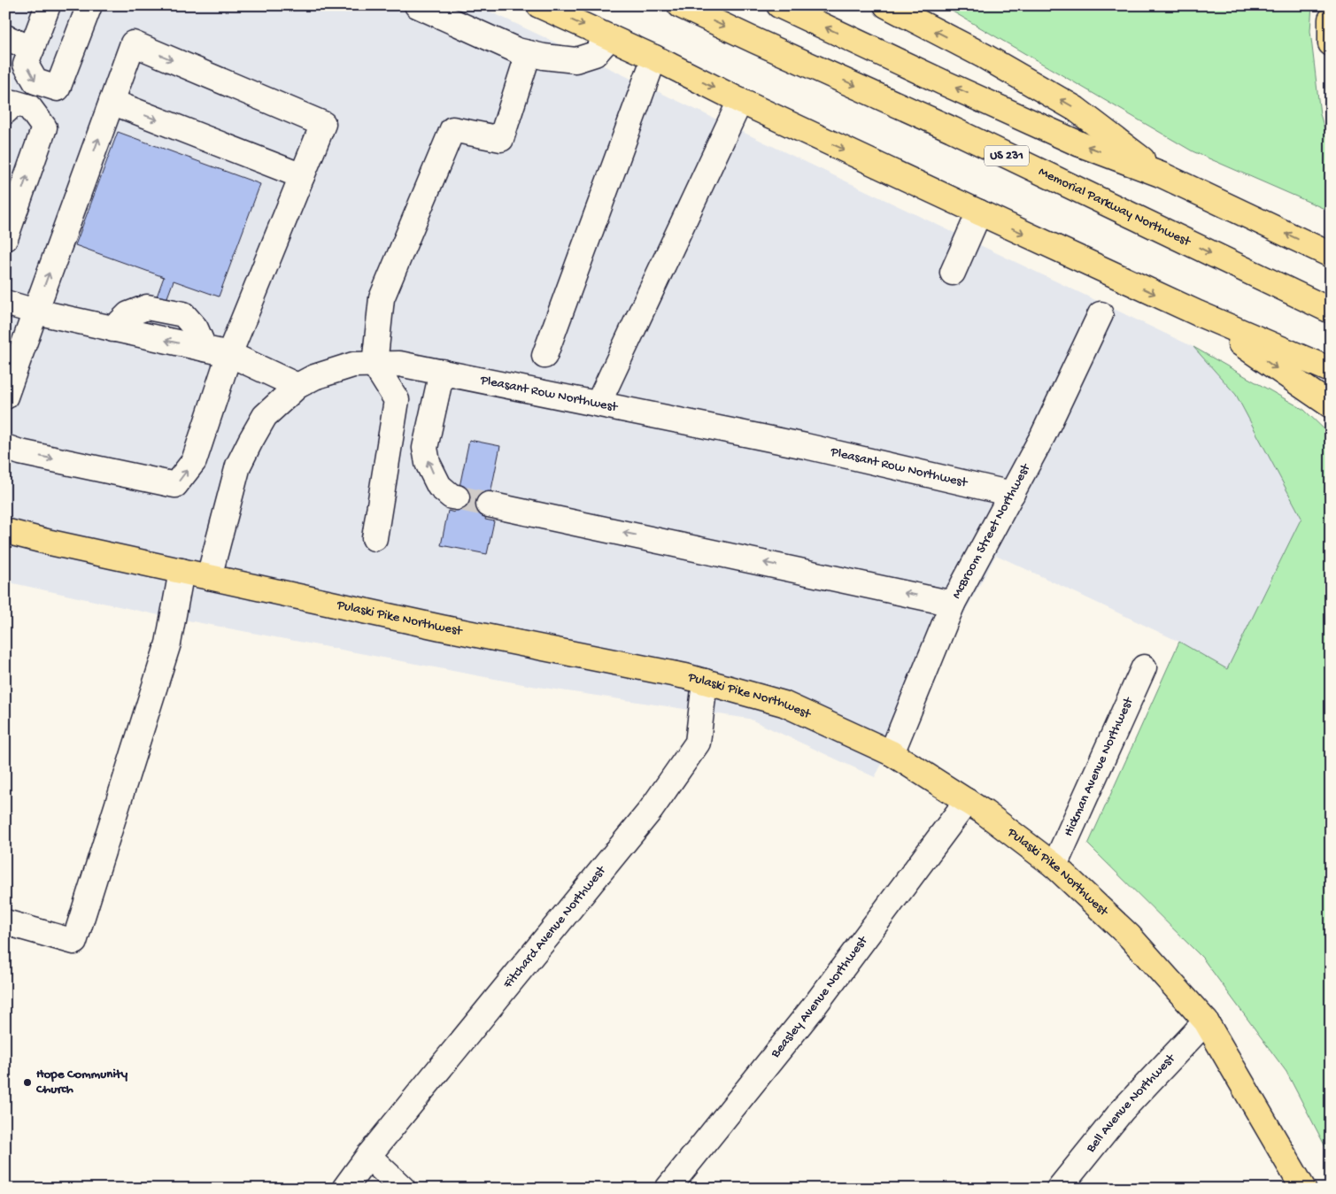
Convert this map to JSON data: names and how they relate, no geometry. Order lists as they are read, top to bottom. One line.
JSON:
{"streets":{"main road":["US 231","Memorial Parkway Northwest","Pulaski Pike Northwest"],"street":["Pleasant Row Northwest","McBroom Street Northwest","Hickman Avenue Northwest","Fitchard Avenue Northwest","Beasley Avenue Northwest","Bell Avenue Northwest"]},"crossings":[["Pleasant Row Northwest","McBroom Street Northwest"],["Pleasant Row Northwest","Pulaski Pike Northwest"],["McBroom Street Northwest","Pulaski Pike Northwest"],["Pulaski Pike Northwest","Hickman Avenue Northwest"],["Pulaski Pike Northwest","Fitchard Avenue Northwest"],["Pulaski Pike Northwest","Beasley Avenue Northwest"],["Pulaski Pike Northwest","Bell Avenue Northwest"]],"places":["Hope Community Church"]}
